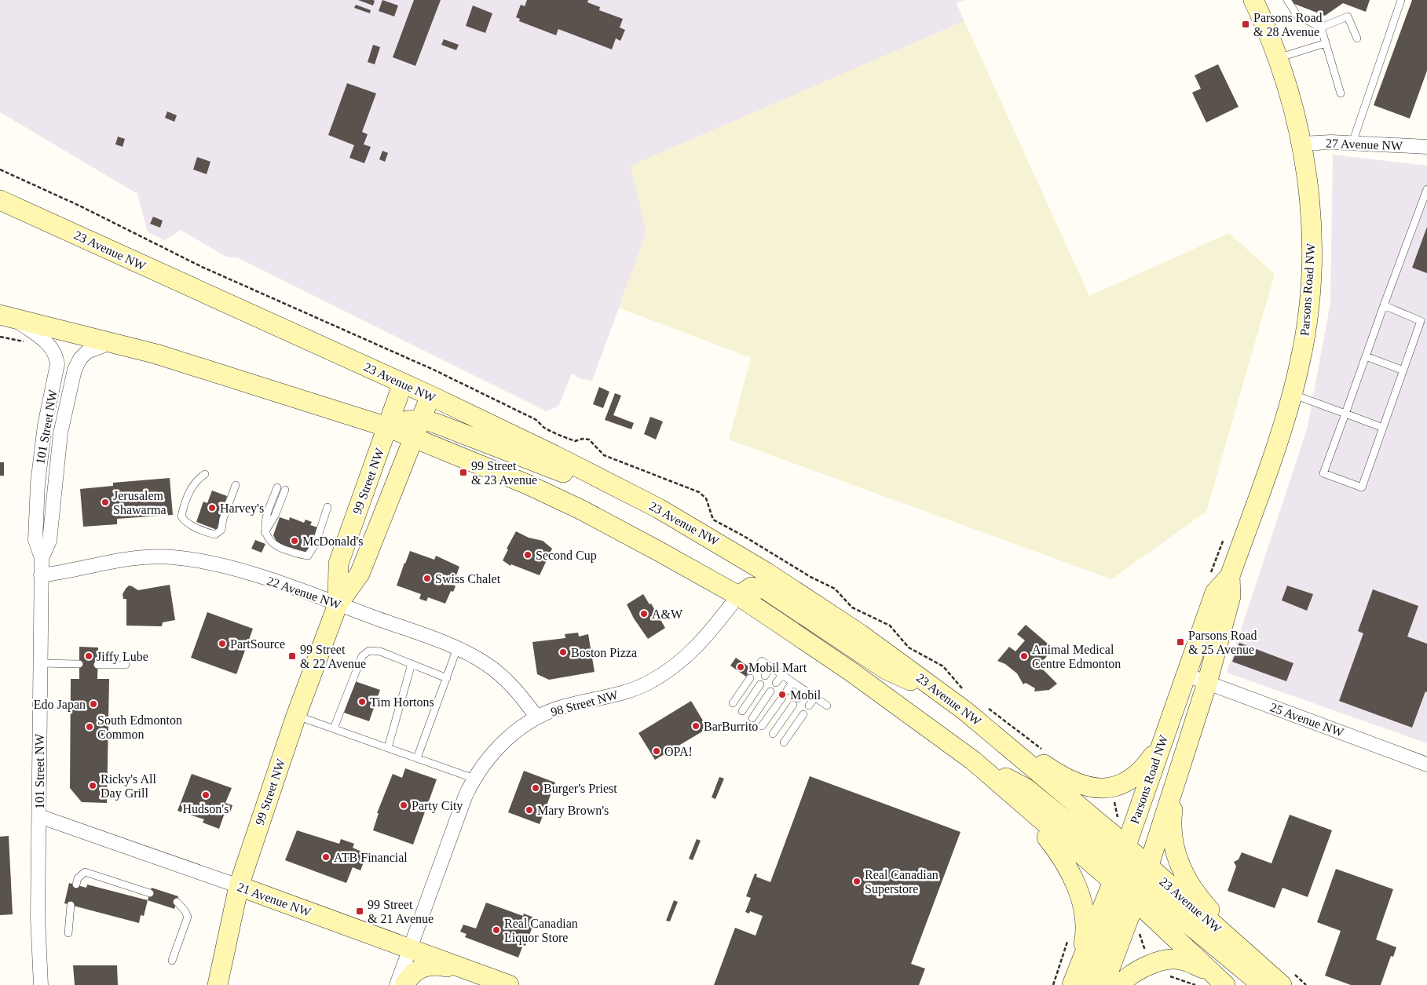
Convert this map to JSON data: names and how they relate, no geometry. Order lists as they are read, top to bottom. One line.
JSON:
{"streets":{"main road":["23 Avenue NW","Parsons Road NW","99 Street NW","21 Avenue NW"],"street":["27 Avenue NW","101 Street NW","22 Avenue NW","98 Street NW","25 Avenue NW"]},"crossings":[["27 Avenue NW","Parsons Road NW"],["23 Avenue NW","Parsons Road NW"],["23 Avenue NW","101 Street NW"],["23 Avenue NW","99 Street NW"],["23 Avenue NW","98 Street NW"],["Parsons Road NW","25 Avenue NW"],["101 Street NW","22 Avenue NW"],["101 Street NW","21 Avenue NW"],["99 Street NW","22 Avenue NW"],["99 Street NW","21 Avenue NW"],["22 Avenue NW","98 Street NW"],["98 Street NW","21 Avenue NW"]],"places":{"transit":["Parsons Road & 28 Avenue","99 Street & 23 Avenue","Parsons Road & 25 Avenue","99 Street & 22 Avenue","99 Street & 21 Avenue"],"other":["Jerusalem Shawarma","Harvey's","McDonald's","Second Cup","Swiss Chalet","A&W","PartSource","Boston Pizza","Jiffy Lube","Animal Medical Centre Edmonton","Mobil Mart","Mobil","Tim Hortons","Edo Japan","BarBurrito","South Edmonton Common","OPA!","Ricky's All Day Grill","Burger's Priest","Hudson's","Party City","Mary Brown's","ATB Financial","Real Canadian Superstore","Real Canadian Liquor Store"]}}
